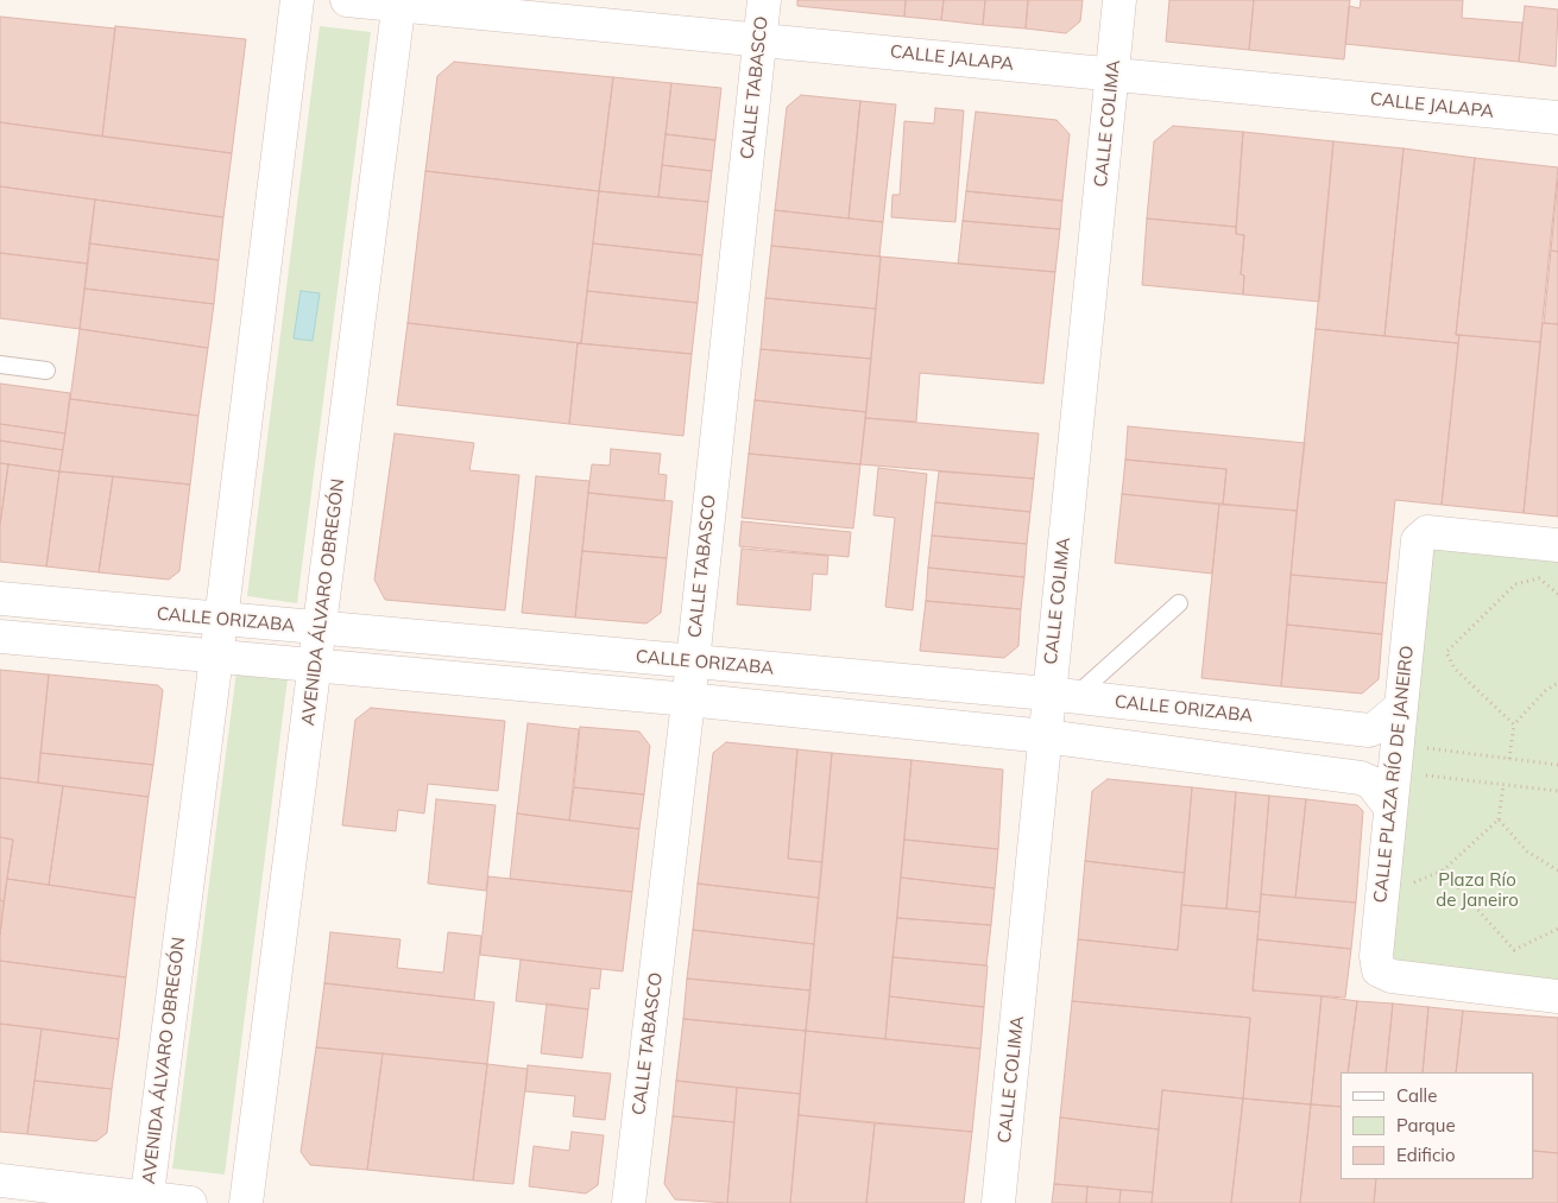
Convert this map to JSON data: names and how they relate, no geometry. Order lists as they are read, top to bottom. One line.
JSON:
{"streets":{"street":["CALLE JALAPA","CALLE TABASCO","CALLE COLIMA","AVENIDA ÁLVARO OBREGÓN","CALLE ORIZABA","CALLE PLAZA RÍO DE JANEIRO"]},"crossings":[["CALLE JALAPA","CALLE TABASCO"],["CALLE JALAPA","CALLE COLIMA"],["CALLE JALAPA","AVENIDA ÁLVARO OBREGÓN"],["CALLE TABASCO","CALLE ORIZABA"],["CALLE COLIMA","CALLE ORIZABA"],["AVENIDA ÁLVARO OBREGÓN","CALLE ORIZABA"],["CALLE ORIZABA","CALLE PLAZA RÍO DE JANEIRO"]],"parks":["Plaza Río de Janeiro"],"legend":["Calle","Parque","Edificio"]}
